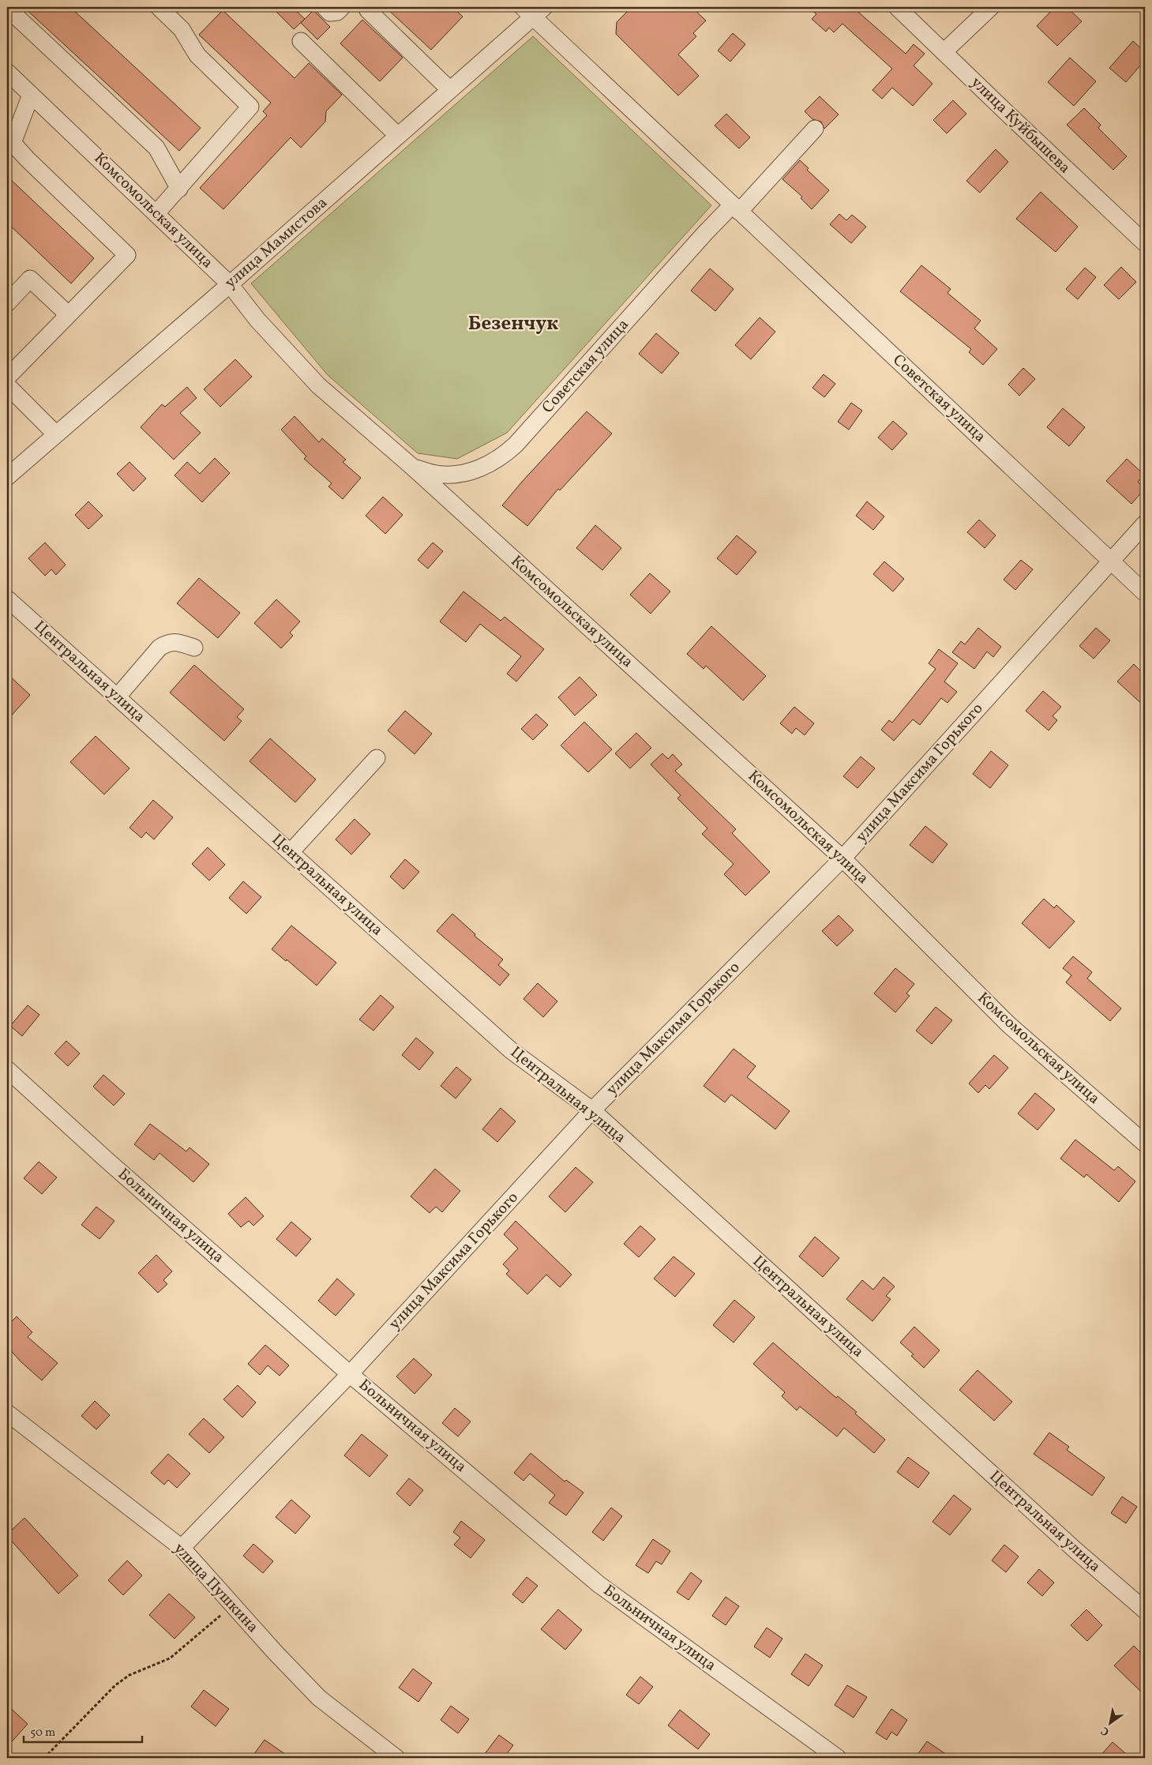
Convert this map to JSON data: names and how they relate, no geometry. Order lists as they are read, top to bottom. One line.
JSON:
{"streets":{"street":["улица Куйбышева","Комсомольская улица","улица Мамистова","Советская улица","Центральная улица","улица Максима Горького","Больничная улица","улица Пушкина"]},"crossings":[["Комсомольская улица","улица Мамистова"],["Комсомольская улица","Советская улица"],["Комсомольская улица","улица Максима Горького"],["улица Мамистова","Советская улица"],["Советская улица","улица Максима Горького"],["Центральная улица","улица Максима Горького"],["улица Максима Горького","Больничная улица"],["улица Максима Горького","улица Пушкина"]],"districts":["Безенчук"],"scale_bar":"50 m","north":"bottom left"}
